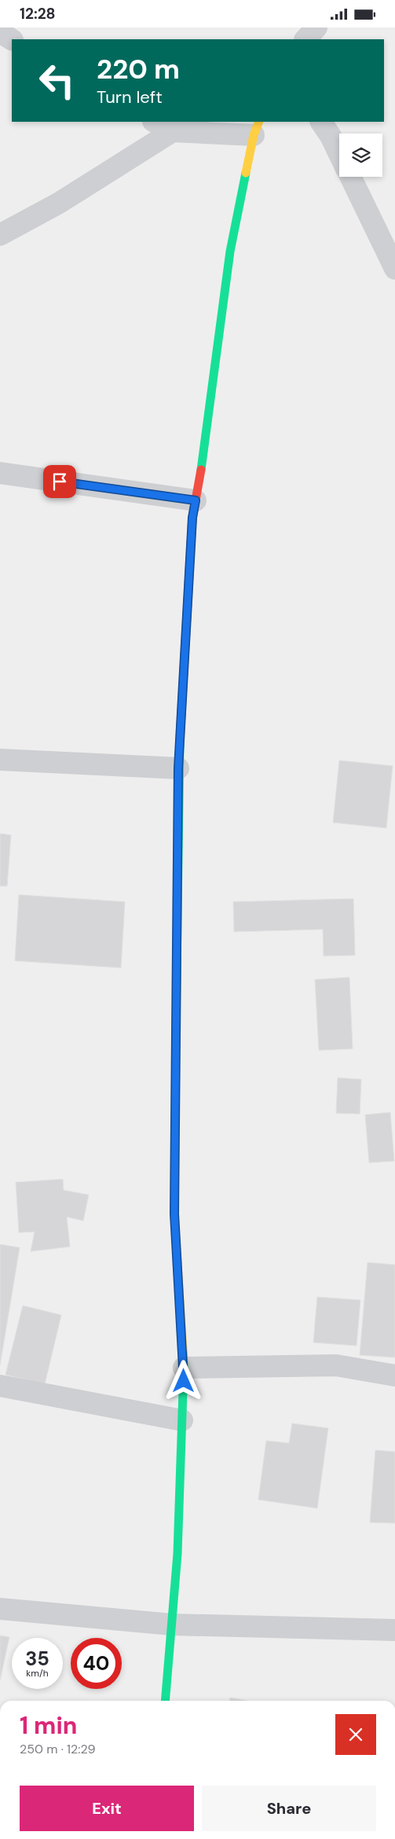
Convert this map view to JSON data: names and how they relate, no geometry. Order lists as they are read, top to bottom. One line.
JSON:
{"page":{"status":"12:28","turn":["220 m","Turn left"],"speed":"35 km/h","limit":"40","heading":["1 min","250 m · 12:29"],"buttons":["Exit","Share"]}}
